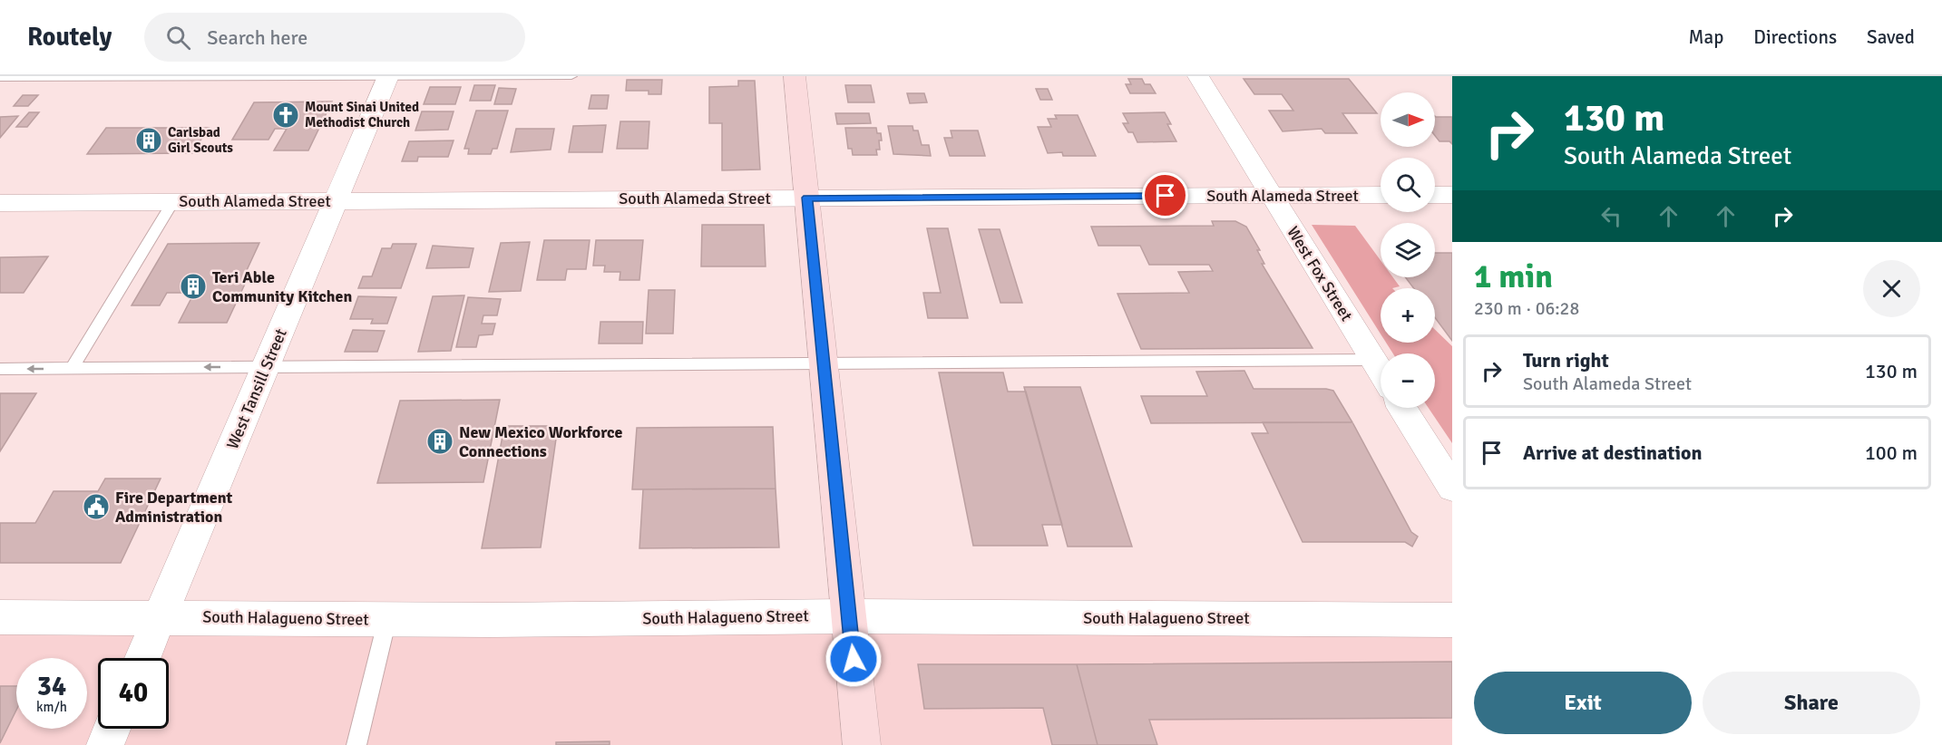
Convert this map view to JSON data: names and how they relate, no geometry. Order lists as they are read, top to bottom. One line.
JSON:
{"streets":{"street":["South Alameda Street","West Fox Street","West Tansill Street","South Halagueno Street"]},"crossings":[["South Alameda Street","West Fox Street"],["South Alameda Street","West Tansill Street"],["West Tansill Street","South Halagueno Street"]],"places":{"church":["Mount Sinai United Methodist Church"],"building":["Carlsbad Girl Scouts","Teri Able Community Kitchen","New Mexico Workforce Connections"],"public building":["Fire Department Administration"]},"north":"right","page":{"header":"Routely","search":"Search here","nav":["Map","Directions","Saved"],"turn":["130 m","South Alameda Street"],"map_buttons":["+","−"],"heading":["1 min","230 m · 06:28"],"list":[{"name":"Turn right","note":"South Alameda Street","value":"130 m"},{"name":"Arrive at destination","value":"100 m"}],"speed":"34 km/h","limit":"40","buttons":["Exit","Share"]}}
